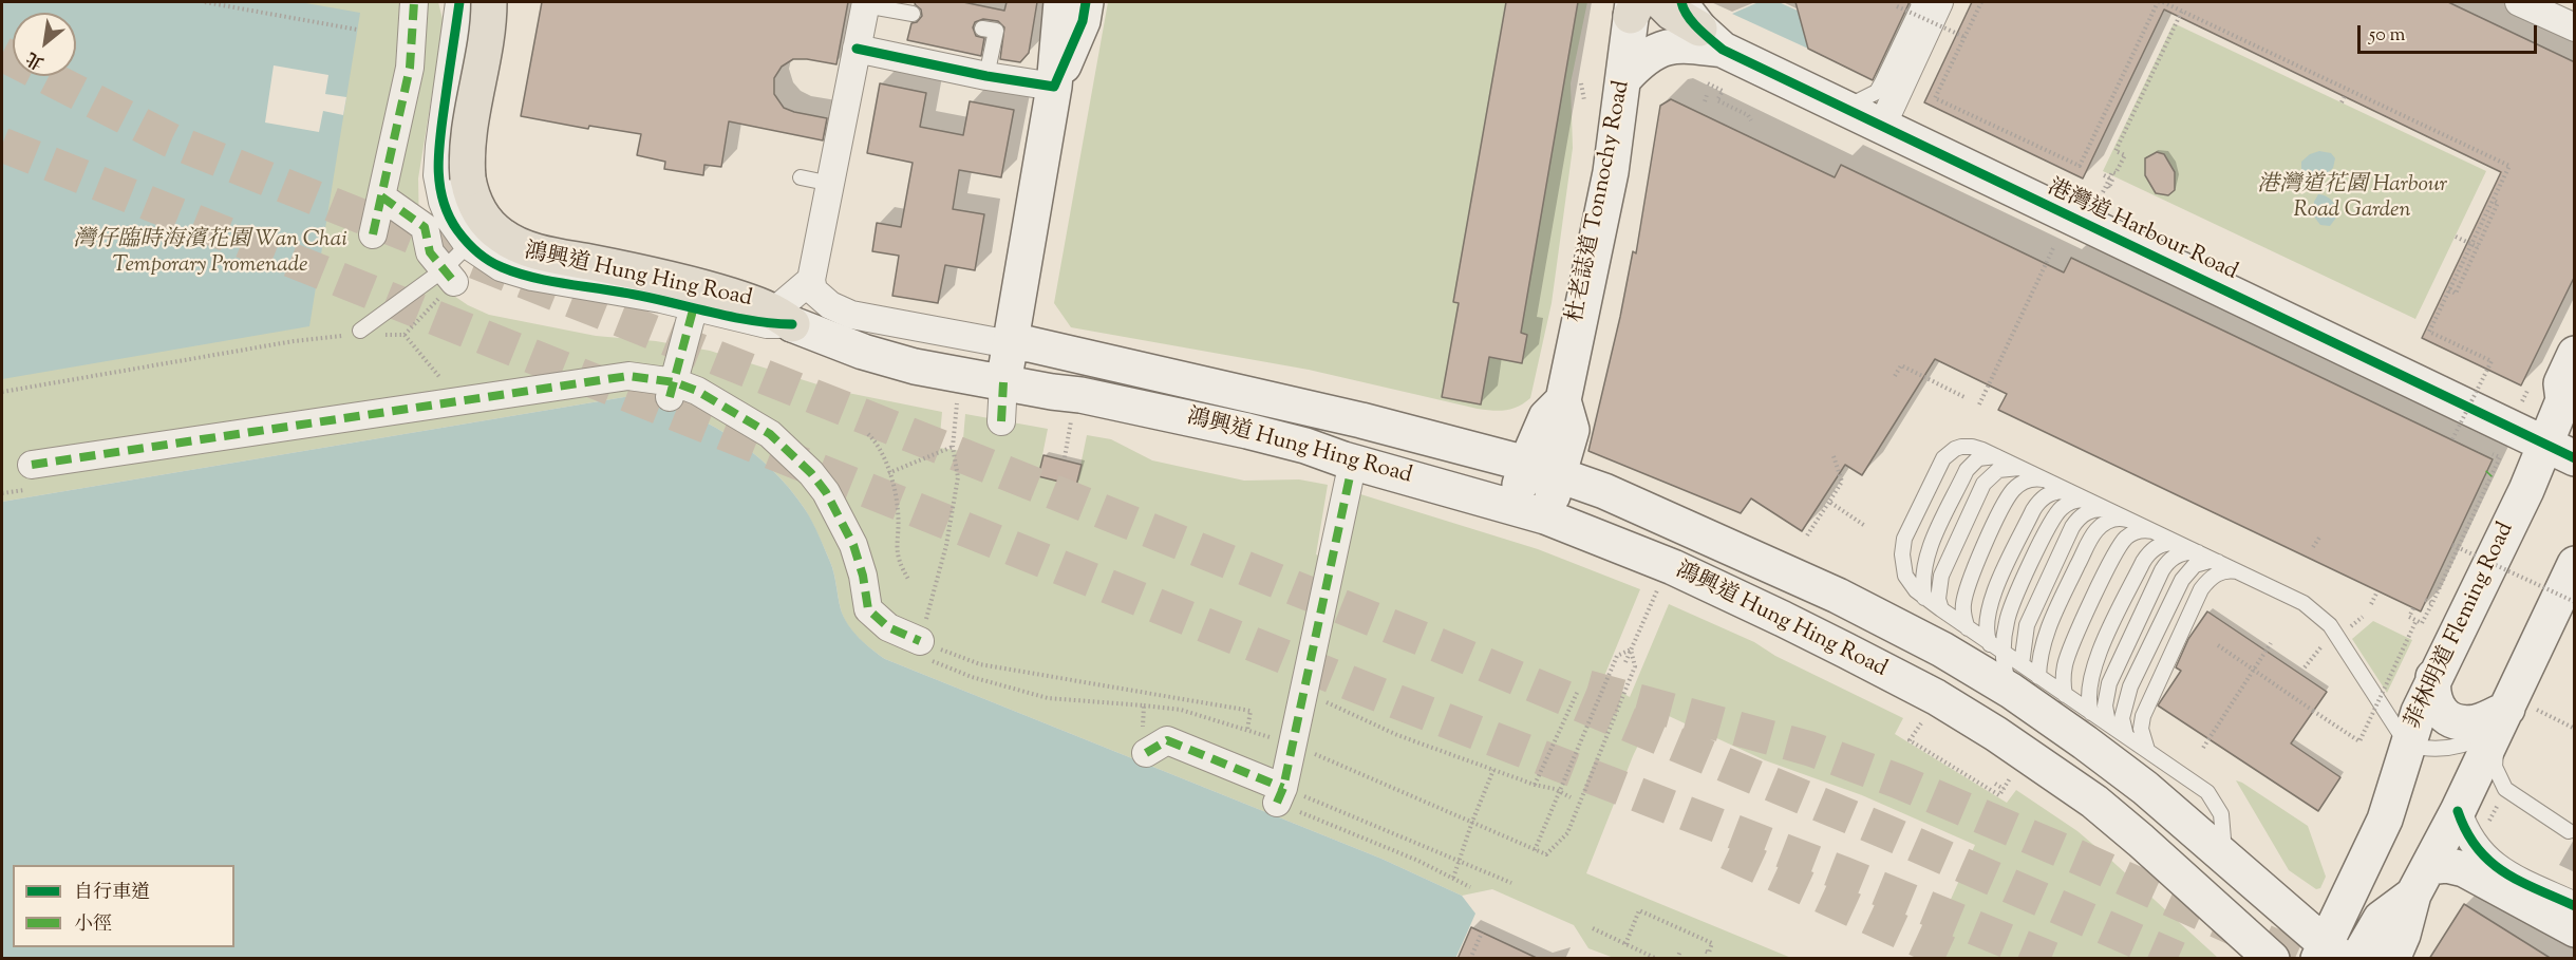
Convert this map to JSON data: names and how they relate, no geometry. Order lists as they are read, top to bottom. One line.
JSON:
{"streets":{"main road":["杜老誌道 Tonnochy Road","港灣道 Harbour Road","鴻興道 Hung Hing Road","菲林明道 Fleming Road"]},"crossings":[["杜老誌道 Tonnochy Road","港灣道 Harbour Road"],["杜老誌道 Tonnochy Road","鴻興道 Hung Hing Road"],["港灣道 Harbour Road","菲林明道 Fleming Road"],["鴻興道 Hung Hing Road","菲林明道 Fleming Road"]],"parks":["港灣道花園 Harbour Road Garden","灣仔臨時海濱花園 Wan Chai Temporary Promenade"],"legend":["自行車道","小徑"],"scale_bar":"50 m","north":"bottom left"}
